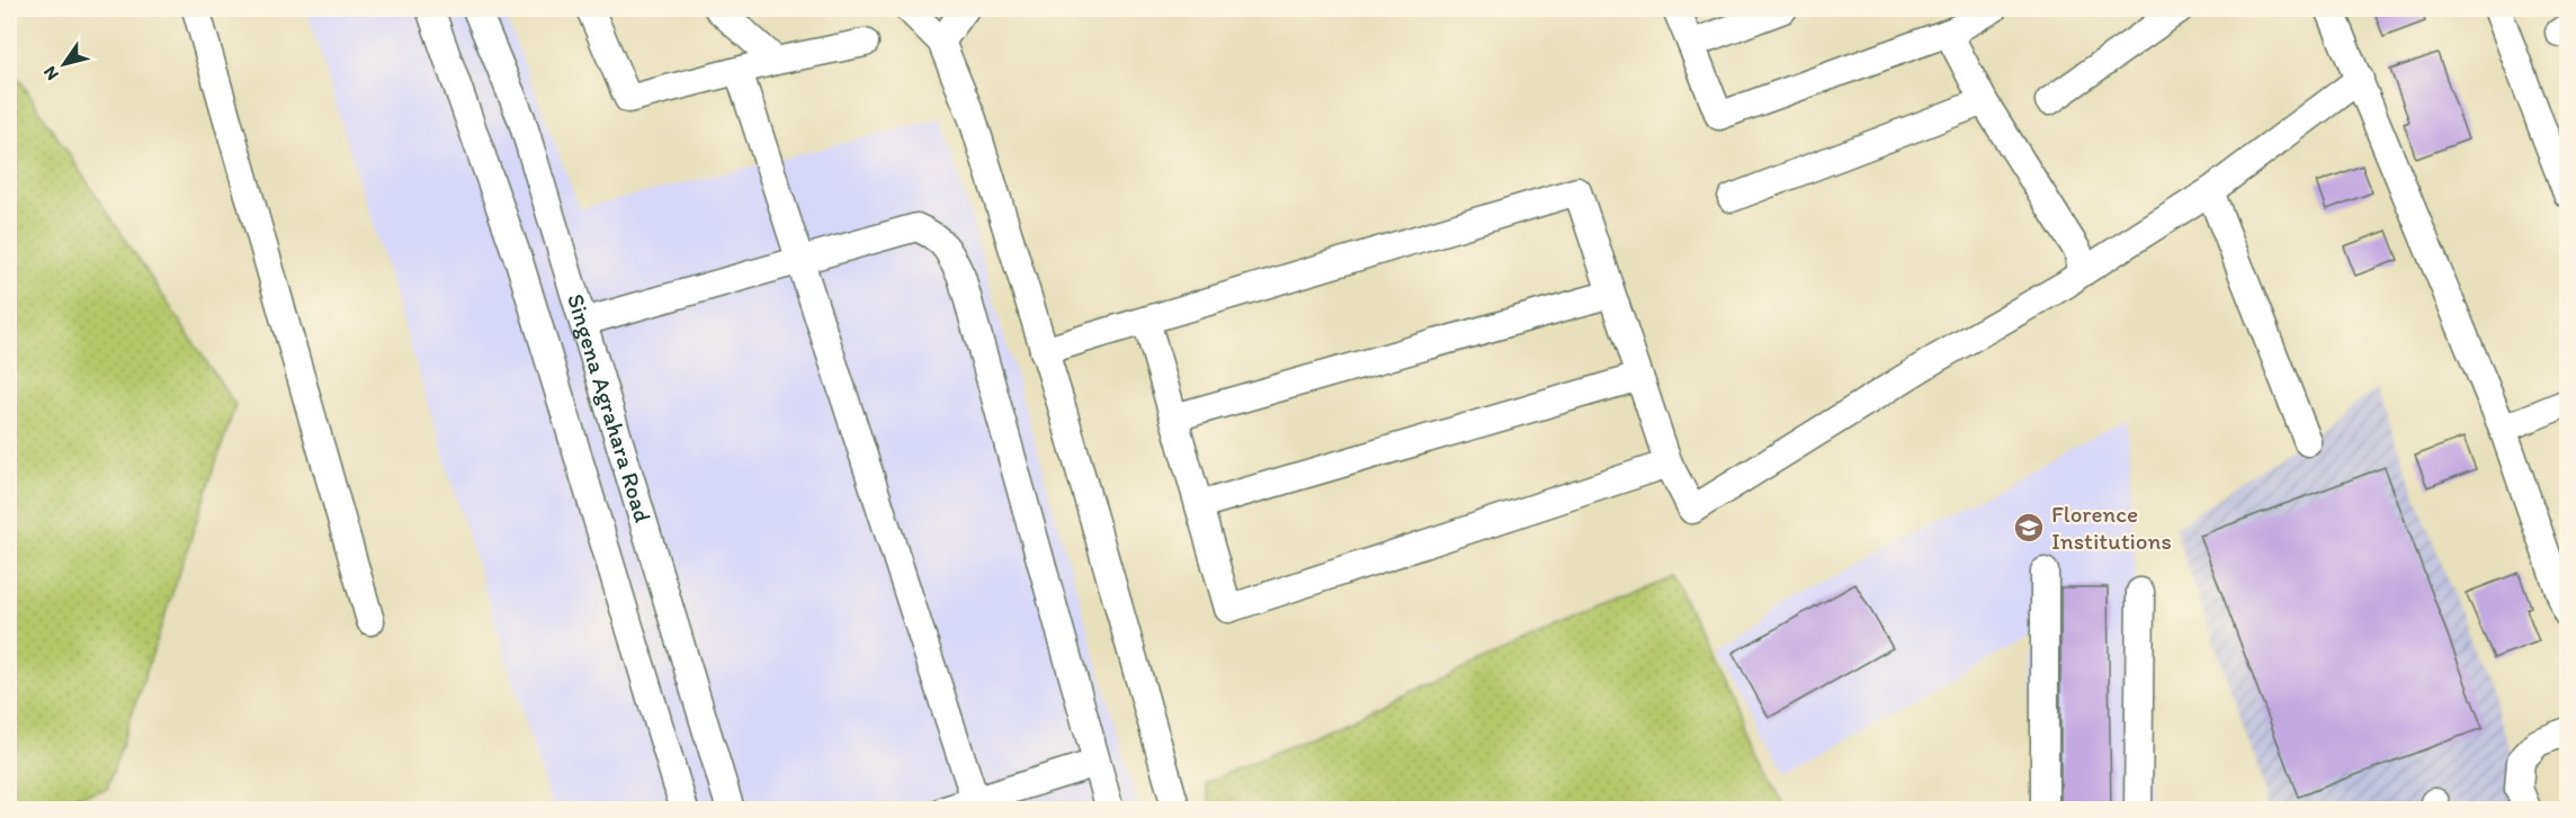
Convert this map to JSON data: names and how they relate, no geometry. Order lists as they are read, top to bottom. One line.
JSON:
{"streets":{"street":["Singena Agrahara Road"]},"places":{"school or university":["Florence Institutions"]},"north":"bottom left"}
